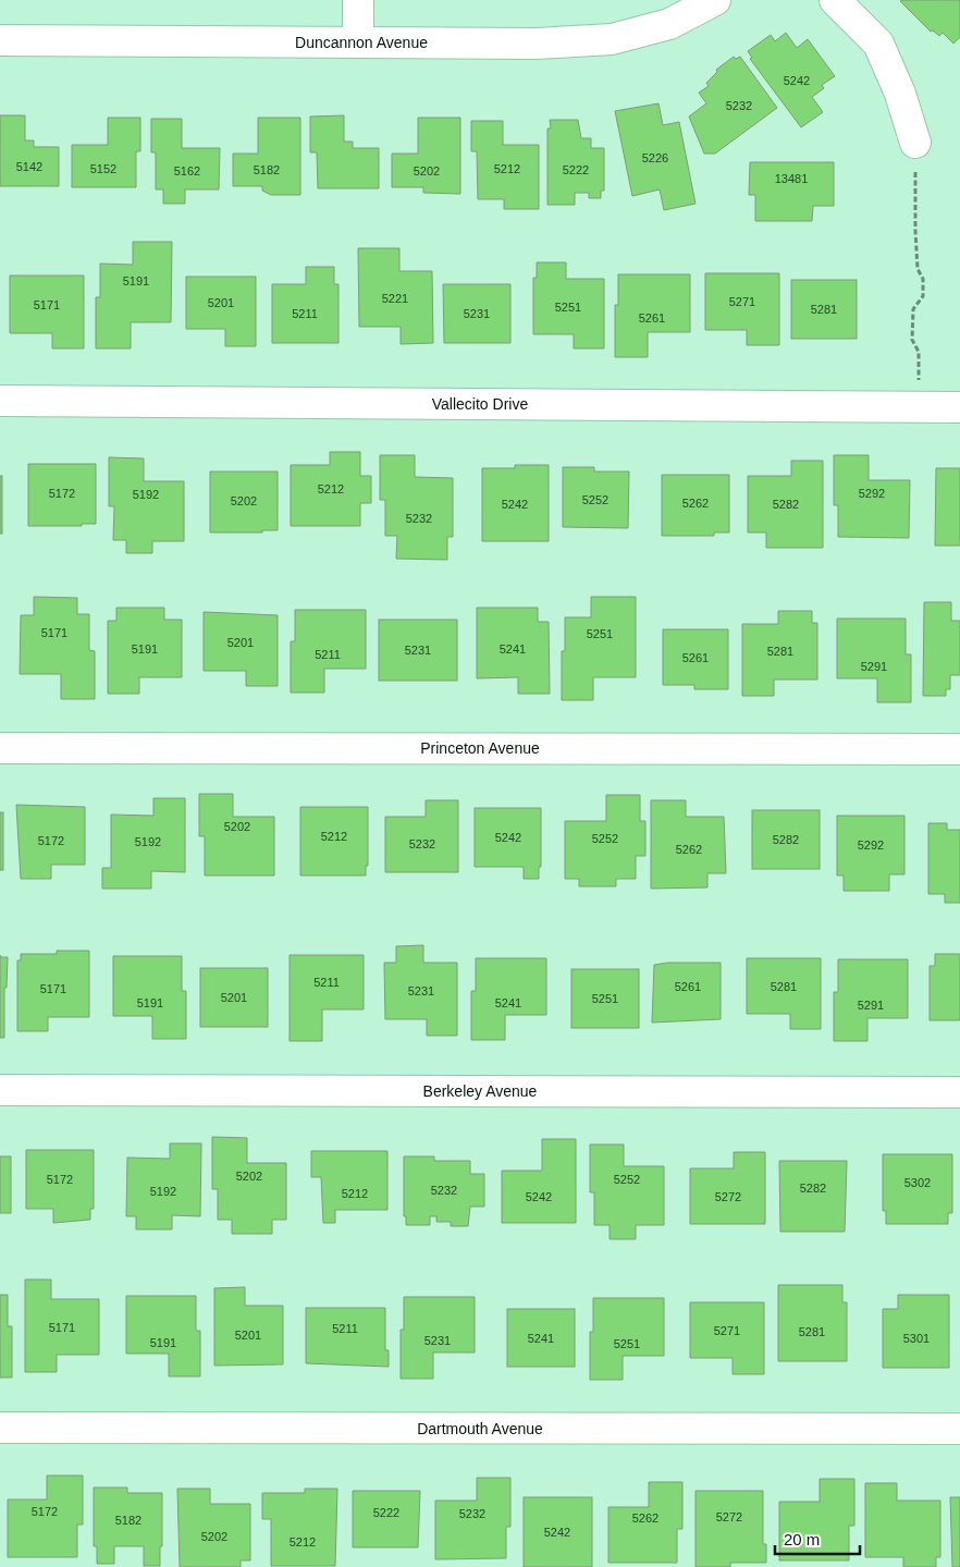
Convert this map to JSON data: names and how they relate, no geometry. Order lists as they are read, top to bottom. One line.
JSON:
{"streets":{"street":["Duncannon Avenue","Vallecito Drive","Princeton Avenue","Berkeley Avenue","Dartmouth Avenue"]},"house_numbers":["5242","5232","5226","5142","5152","5212","5182","5222","5162","5202","13481","5191","5221","5271","5201","5171","5251","5281","5211","5231","5261","5212","5172","5292","5192","5252","5202","5262","5242","5282","5232","5171","5251","5201","5191","5241","5231","5281","5211","5261","5291","5202","5212","5242","5252","5282","5172","5192","5232","5292","5262","5211","5261","5281","5171","5231","5201","5251","5191","5241","5291","5202","5172","5252","5302","5282","5232","5192","5212","5242","5272","5171","5211","5271","5281","5201","5241","5301","5231","5191","5251","5172","5222","5232","5272","5262","5182","5242","5202","5212"],"scale_bar":"20 m"}
